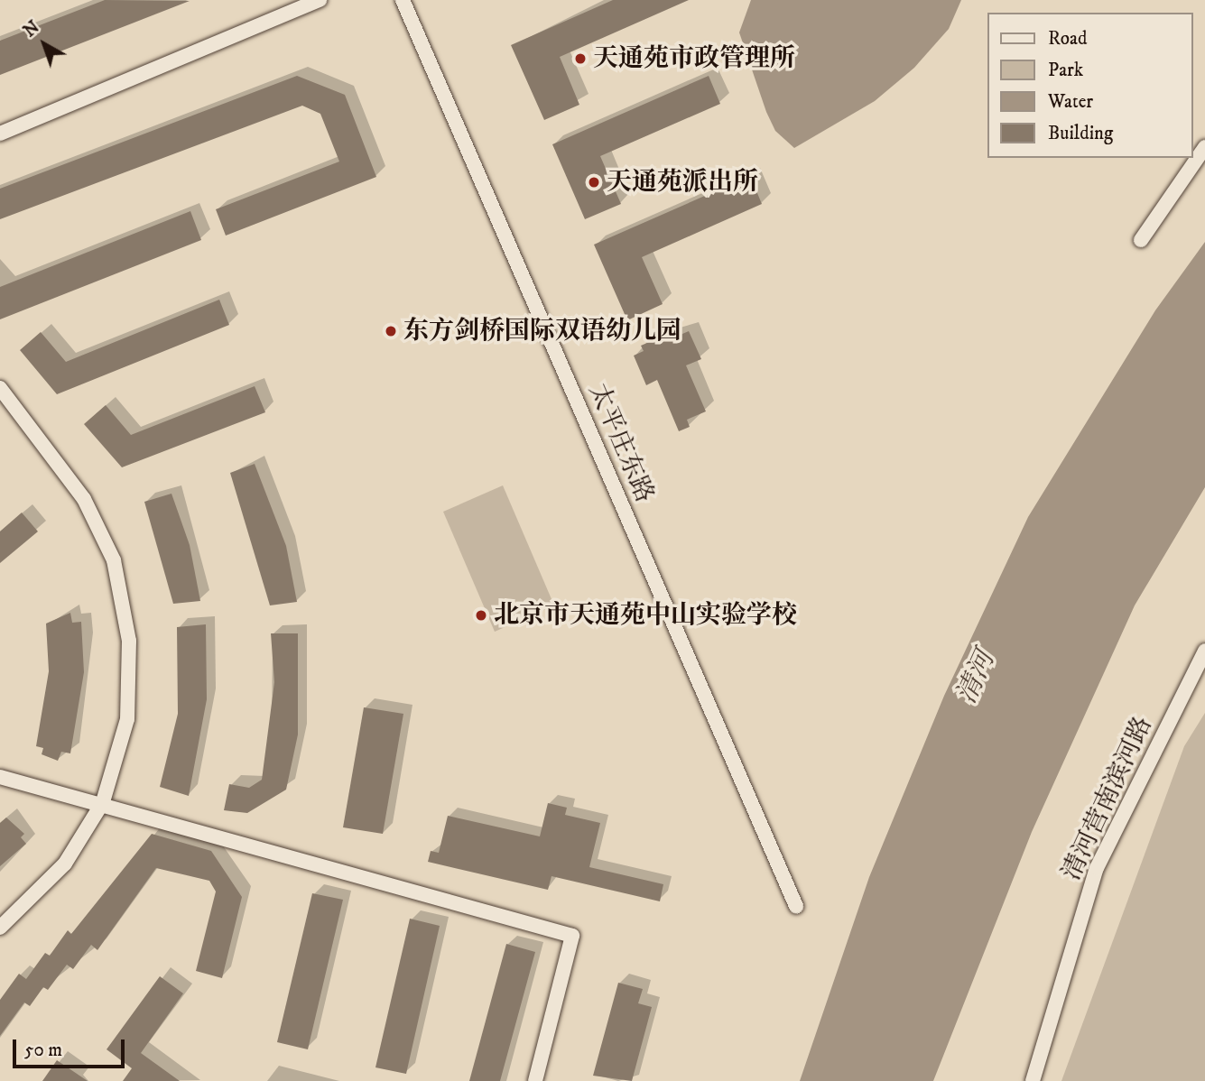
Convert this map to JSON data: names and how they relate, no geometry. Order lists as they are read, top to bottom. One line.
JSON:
{"streets":{"street":["太平庄东路","清河营南滨河路"]},"water":["清河"],"places":["天通苑市政管理所","天通苑派出所","东方剑桥国际双语幼儿园","北京市天通苑中山实验学校"],"legend":["Road","Park","Water","Building"],"scale_bar":"50 m","north":"top left"}
